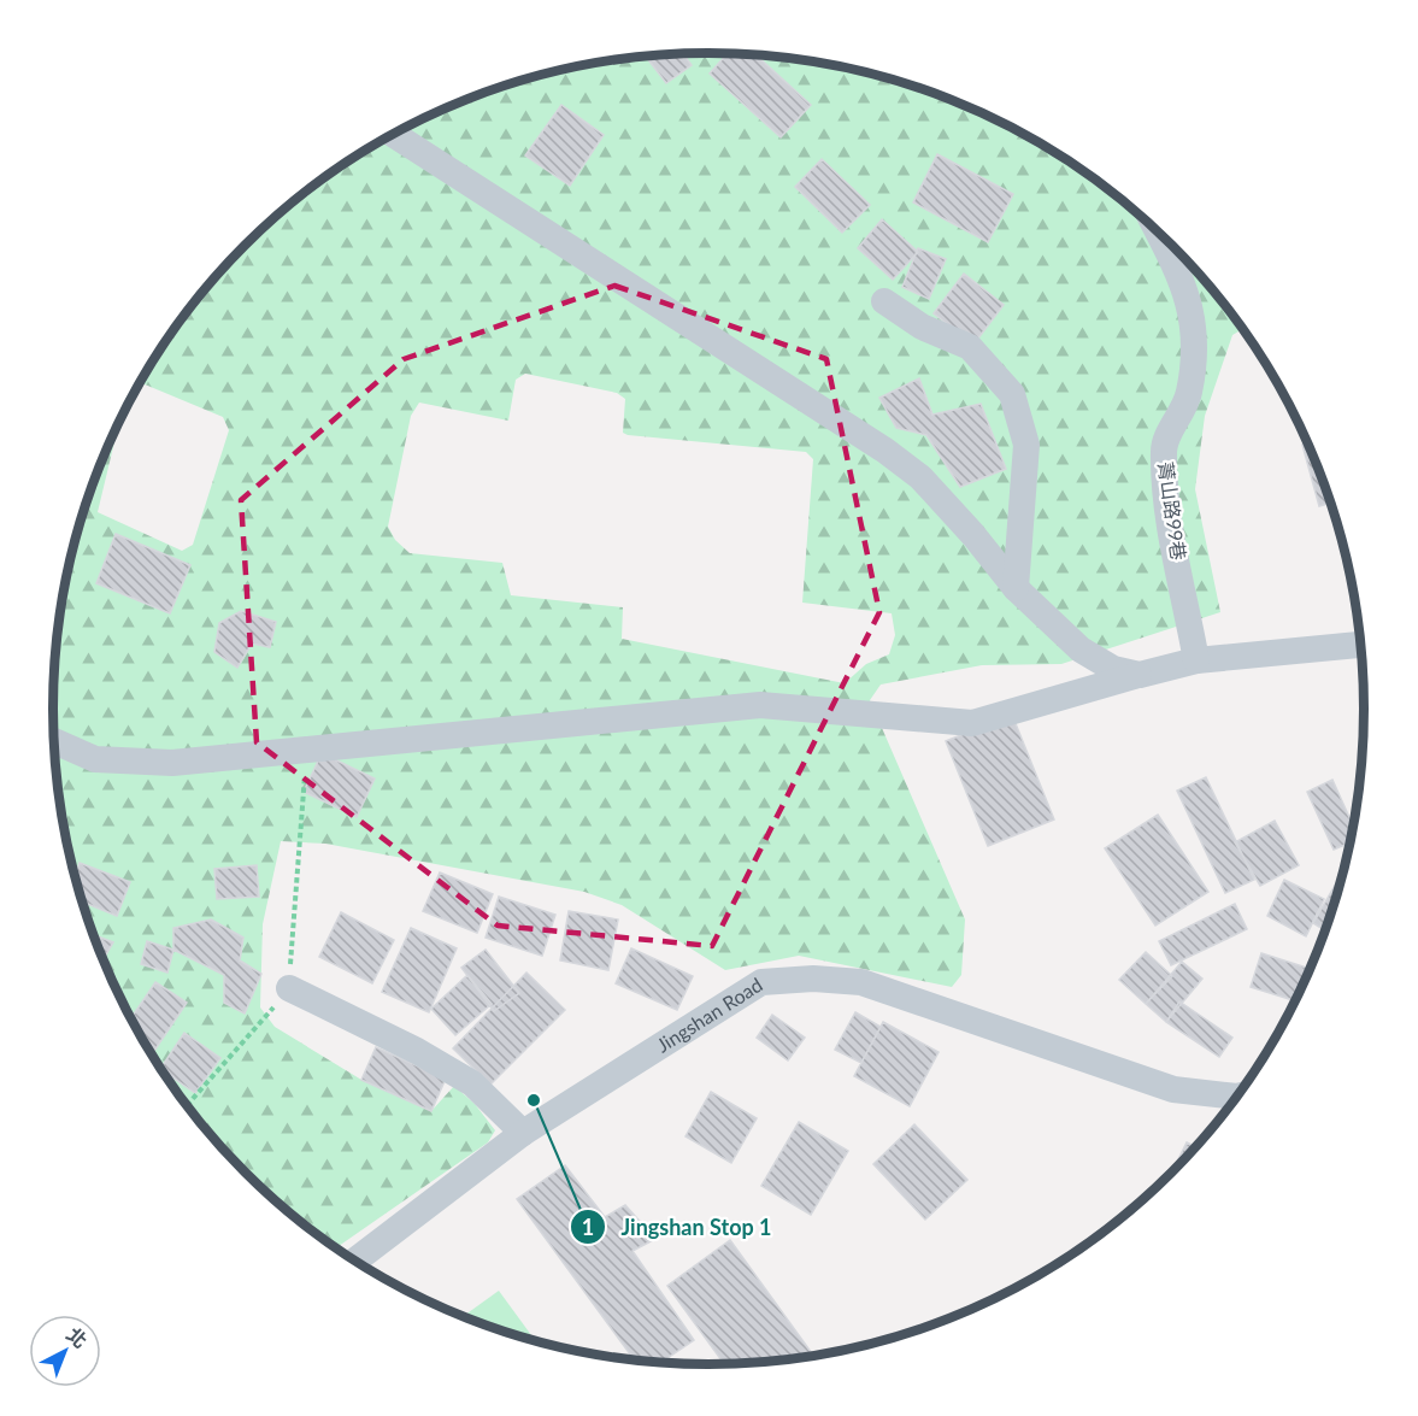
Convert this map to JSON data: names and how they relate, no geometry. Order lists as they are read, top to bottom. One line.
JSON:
{"streets":{"street":["菁山路99巷","Jingshan Road"]},"places":["Jingshan Stop 1"],"north":"top right"}
